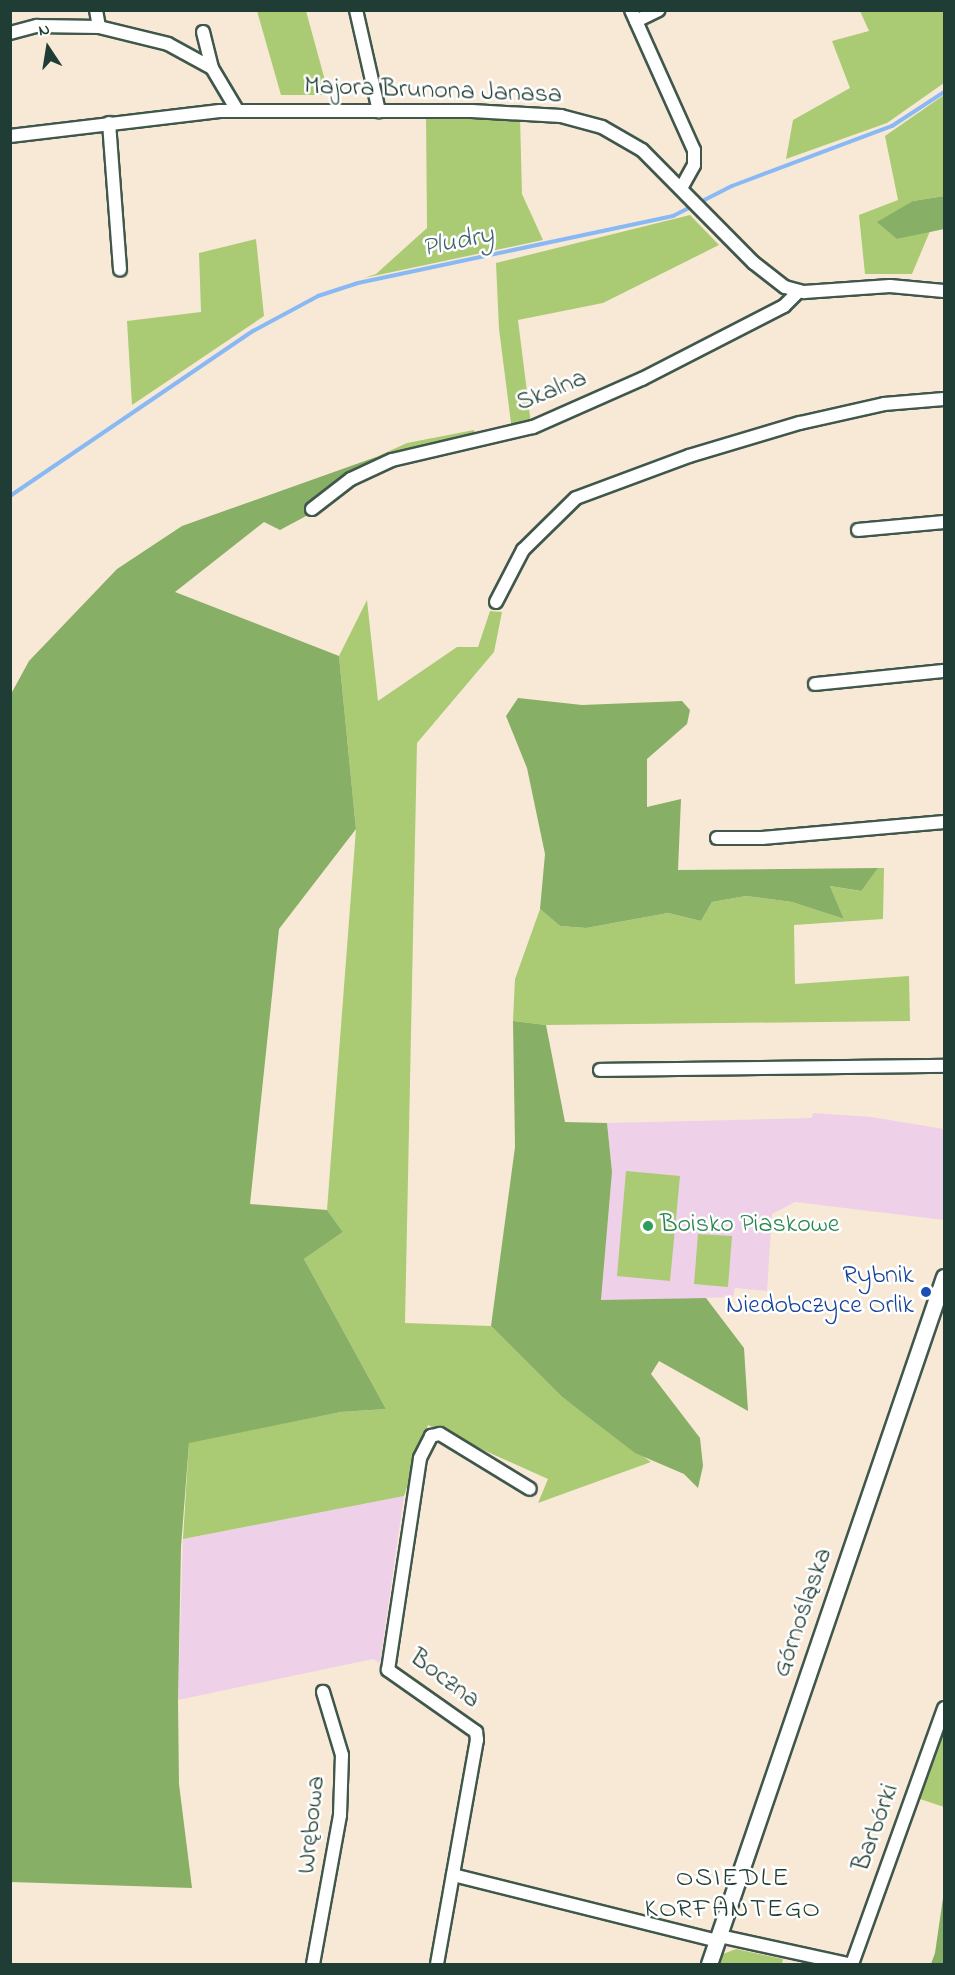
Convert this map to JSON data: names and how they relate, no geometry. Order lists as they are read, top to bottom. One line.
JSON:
{"streets":{"street":["Majora Brunona Janasa","Skalna","Górnośląska","Boczna","Wrębowa","Barbórki"]},"crossings":[["Majora Brunona Janasa","Skalna"]],"districts":["OSIEDLE KORFANTEGO"],"water":["Pludry"],"places":["Boisko Piaskowe","Rybnik Niedobczyce Orlik"],"north":"top"}
